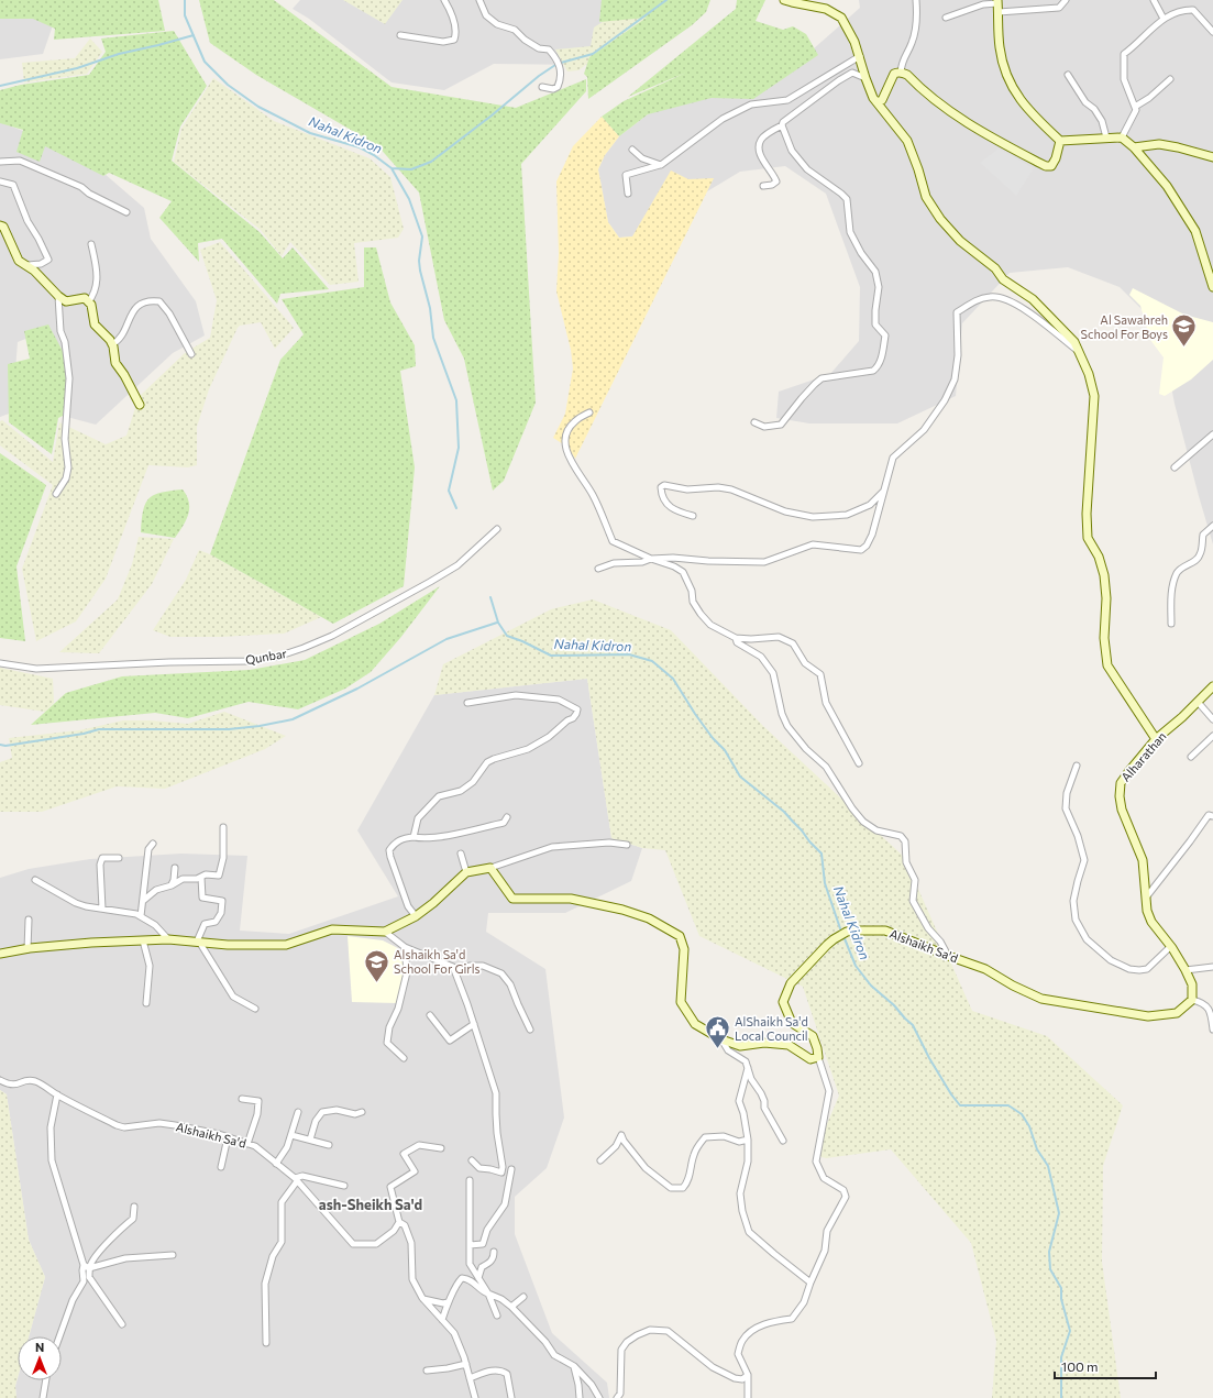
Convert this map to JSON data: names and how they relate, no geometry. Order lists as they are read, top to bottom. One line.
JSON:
{"streets":{"street":["Qunbar","Alharathan","Alshaikh Sa'd"]},"crossings":[["Alharathan","Alshaikh Sa'd"]],"districts":["ash-Sheikh Sa'd"],"water":["Nahal Kidron"],"places":{"school or university":["Al Sawahreh School For Boys","Alshaikh Sa'd School For Girls"],"public building":["AlShaikh Sa'd Local Council"]},"scale_bar":"100 m","north":"top"}
